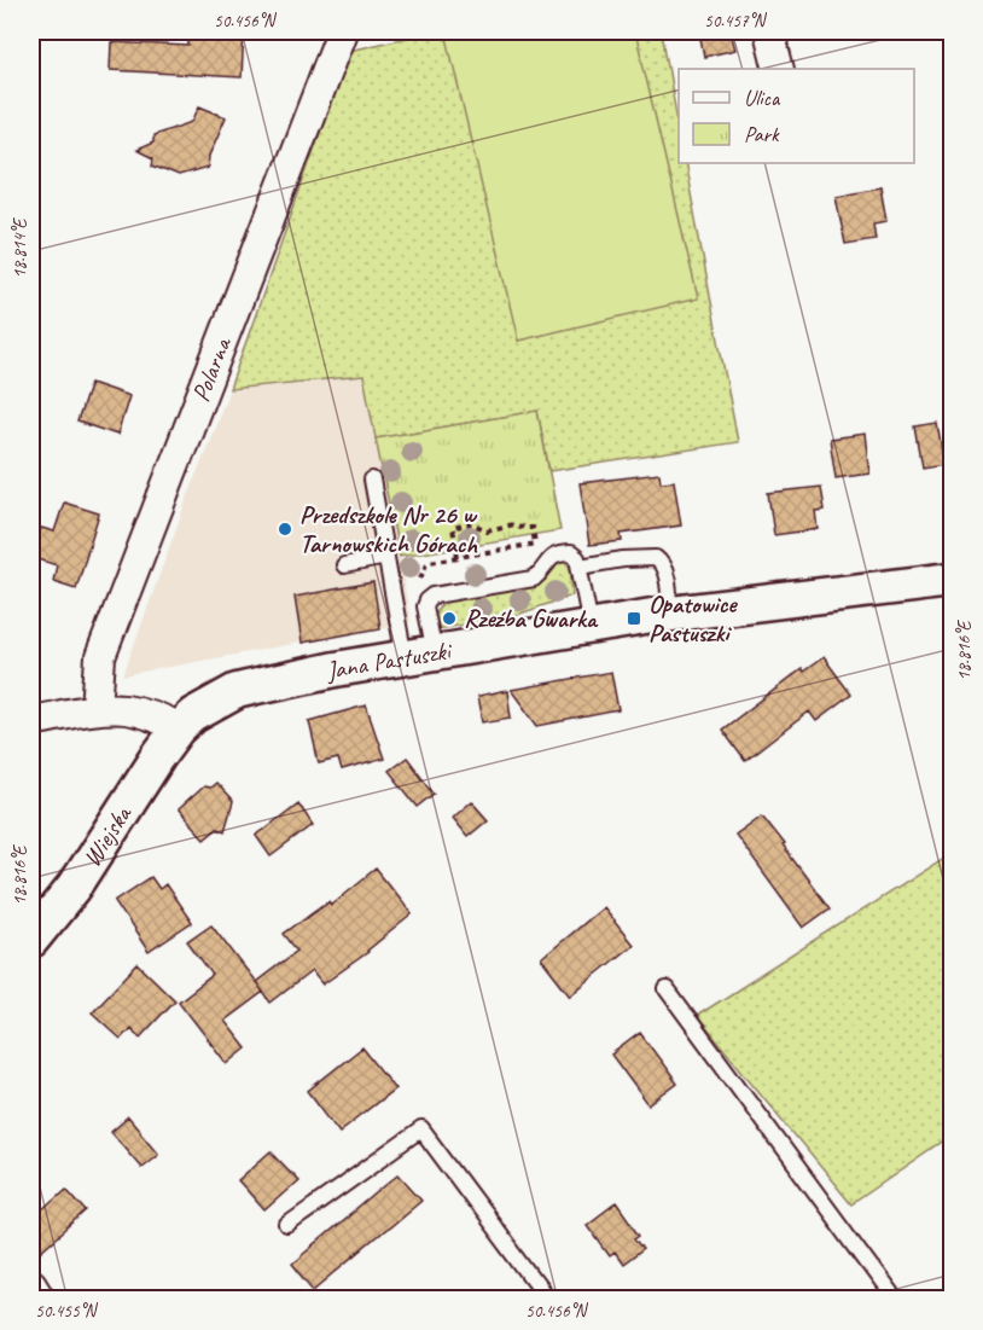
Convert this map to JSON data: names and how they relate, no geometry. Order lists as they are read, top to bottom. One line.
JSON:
{"streets":{"street":["Polarna","Jana Pastuszki","Wiejska"]},"crossings":[["Jana Pastuszki","Wiejska"]],"places":{"other":["Przedszkole Nr 26 w Tarnowskich Górach","Rzeźba Gwarka"],"transit":["Opatowice Pastuszki"]},"legend":["Ulica","Park"],"coordinates":["50.456°N","50.457°N","18.814°E","18.816°E","50.455°N"]}
